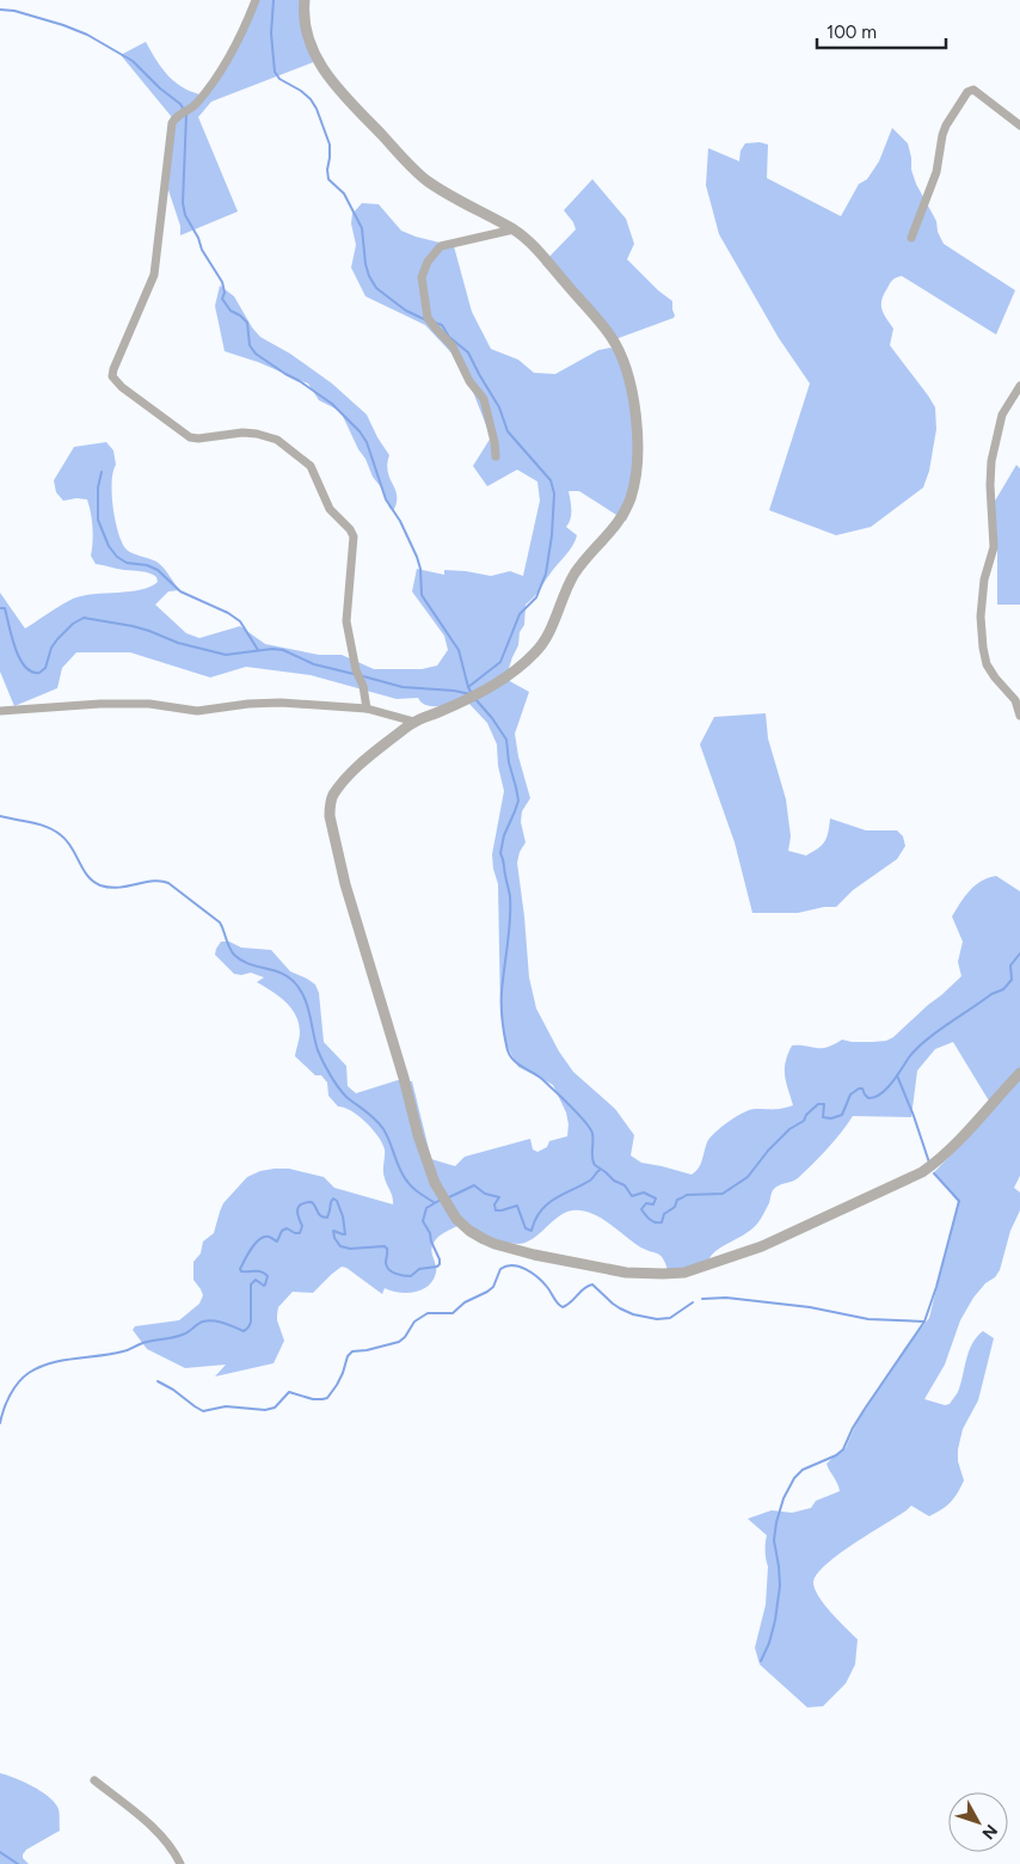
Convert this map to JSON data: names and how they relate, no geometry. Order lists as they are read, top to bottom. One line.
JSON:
{"scale_bar":"100 m","north":"bottom right"}
